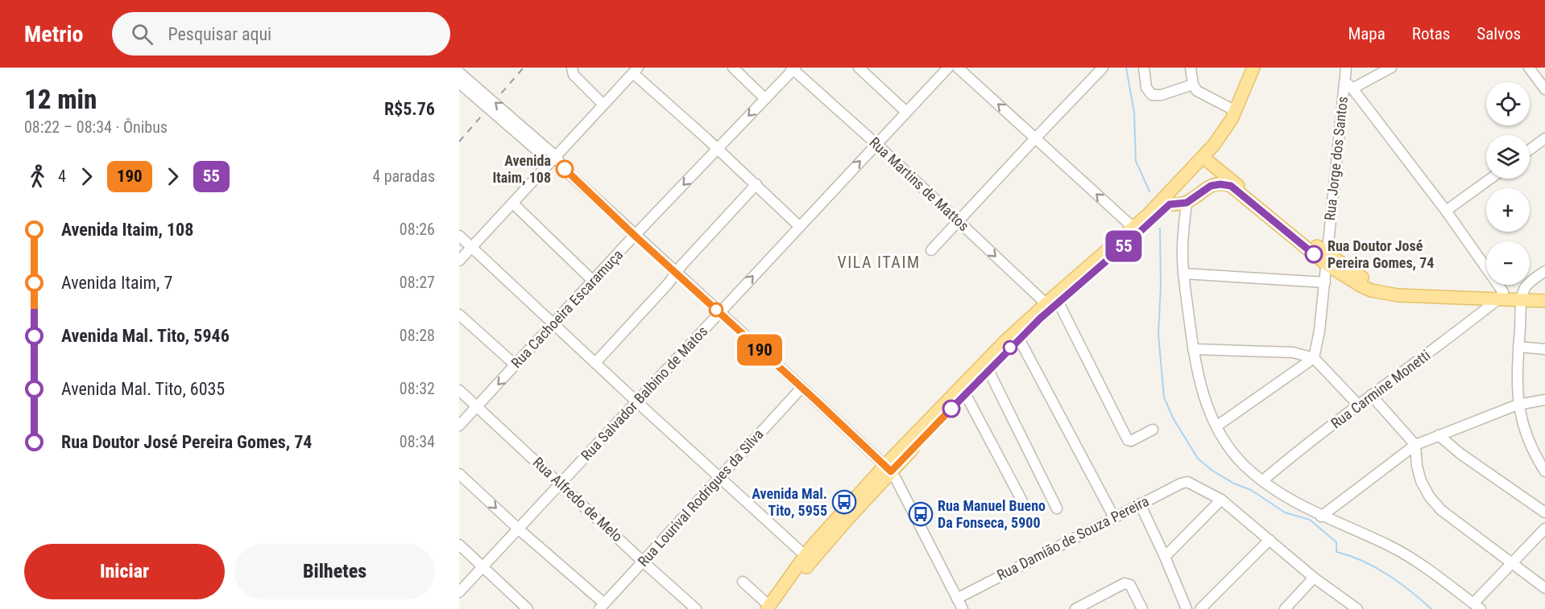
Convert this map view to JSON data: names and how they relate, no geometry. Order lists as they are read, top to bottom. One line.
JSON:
{"streets":{"street":["Rua Jorge dos Santos","Rua Martins de Mattos","Rua Cachoeira Escaramuça","Rua Carmine Monetti","Rua Salvador Balbino de Matos","Rua Lourival Rodrigues da Silva","Rua Alfredo de Melo","Rua Damião de Souza Pereira"]},"crossings":[["Rua Martins de Mattos","Rua Cachoeira Escaramuça"],["Rua Martins de Mattos","Rua Salvador Balbino de Matos"],["Rua Cachoeira Escaramuça","Rua Alfredo de Melo"],["Rua Salvador Balbino de Matos","Rua Alfredo de Melo"],["Rua Lourival Rodrigues da Silva","Rua Alfredo de Melo"]],"districts":["VILA ITAIM"],"places":{"other":["Avenida Itaim, 108","Rua Doutor José Pereira Gomes, 74"],"bus stop":["Avenida Mal. Tito, 5955","Rua Manuel Bueno Da Fonseca, 5900"]},"lines":["bus line 190","bus line 55"],"page":{"header":"Metrio","search":"Pesquisar aqui","nav":["Mapa","Rotas","Salvos"],"heading":["12 min","08:22 – 08:34 · Ônibus","R$5.76"],"on_map":["190","55"],"map_buttons":["+","−"],"legs":["4","190","55","4 paradas"],"list":[{"name":"Avenida Itaim, 108","value":"08:26"},{"name":"Avenida Itaim, 7","value":"08:27"},{"name":"Avenida Mal. Tito, 5946","value":"08:28"},{"name":"Avenida Mal. Tito, 6035","value":"08:32"},{"name":"Rua Doutor José Pereira Gomes, 74","value":"08:34"}],"buttons":["Iniciar","Bilhetes"]}}
